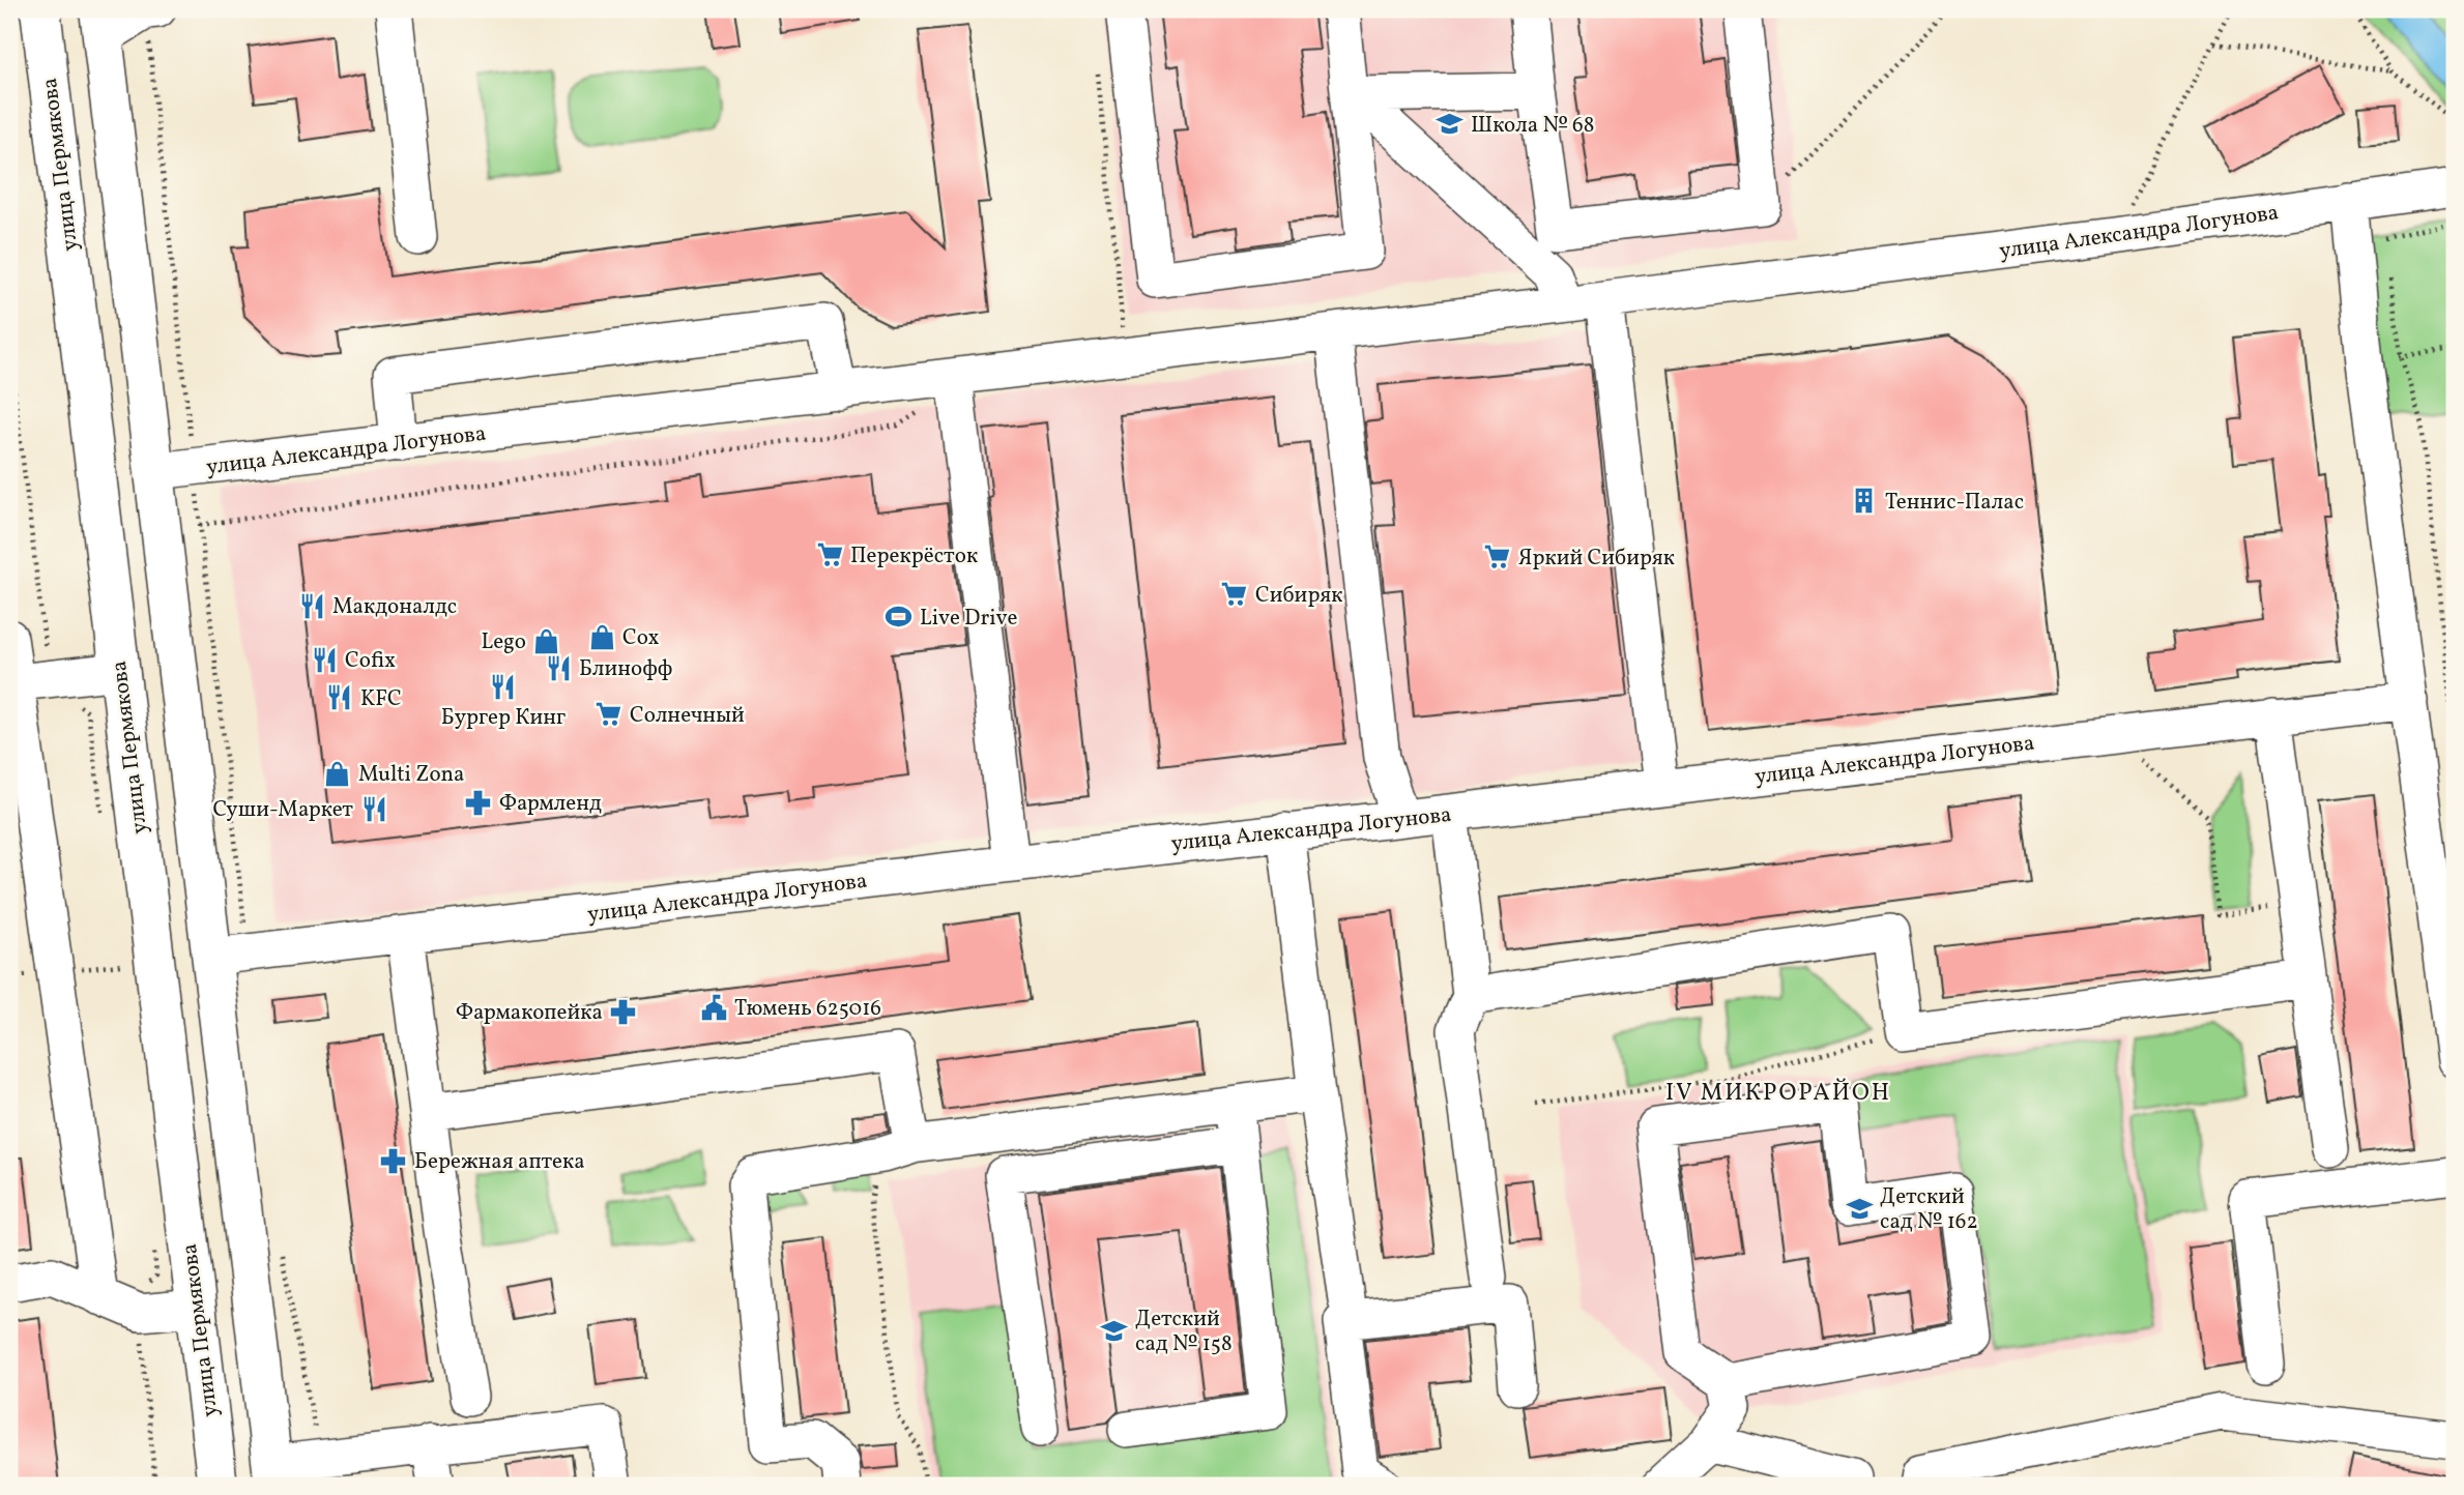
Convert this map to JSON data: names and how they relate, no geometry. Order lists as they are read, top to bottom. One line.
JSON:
{"streets":{"main road":["улица Пермякова"],"street":["улица Александра Логунова"]},"districts":["IV МИКРОРАЙОН"],"places":{"school or university":["Школа № 68","Детский сад № 162","Детский сад № 158"],"building":["Теннис-Палас"],"supermarket":["Перекрёсток","Яркий Сибиряк","Сибиряк","Солнечный"],"restaurant":["Макдоналдс","Cofix","Блинофф","Бургер Кинг","KFC","Суши-Маркет"],"sports":["Live Drive"],"shop":["Cox","Lego","Multi Zona"],"pharmacy":["Фармленд","Фармакопейка","Бережная аптека"],"public building":["Тюмень 625016"]}}
